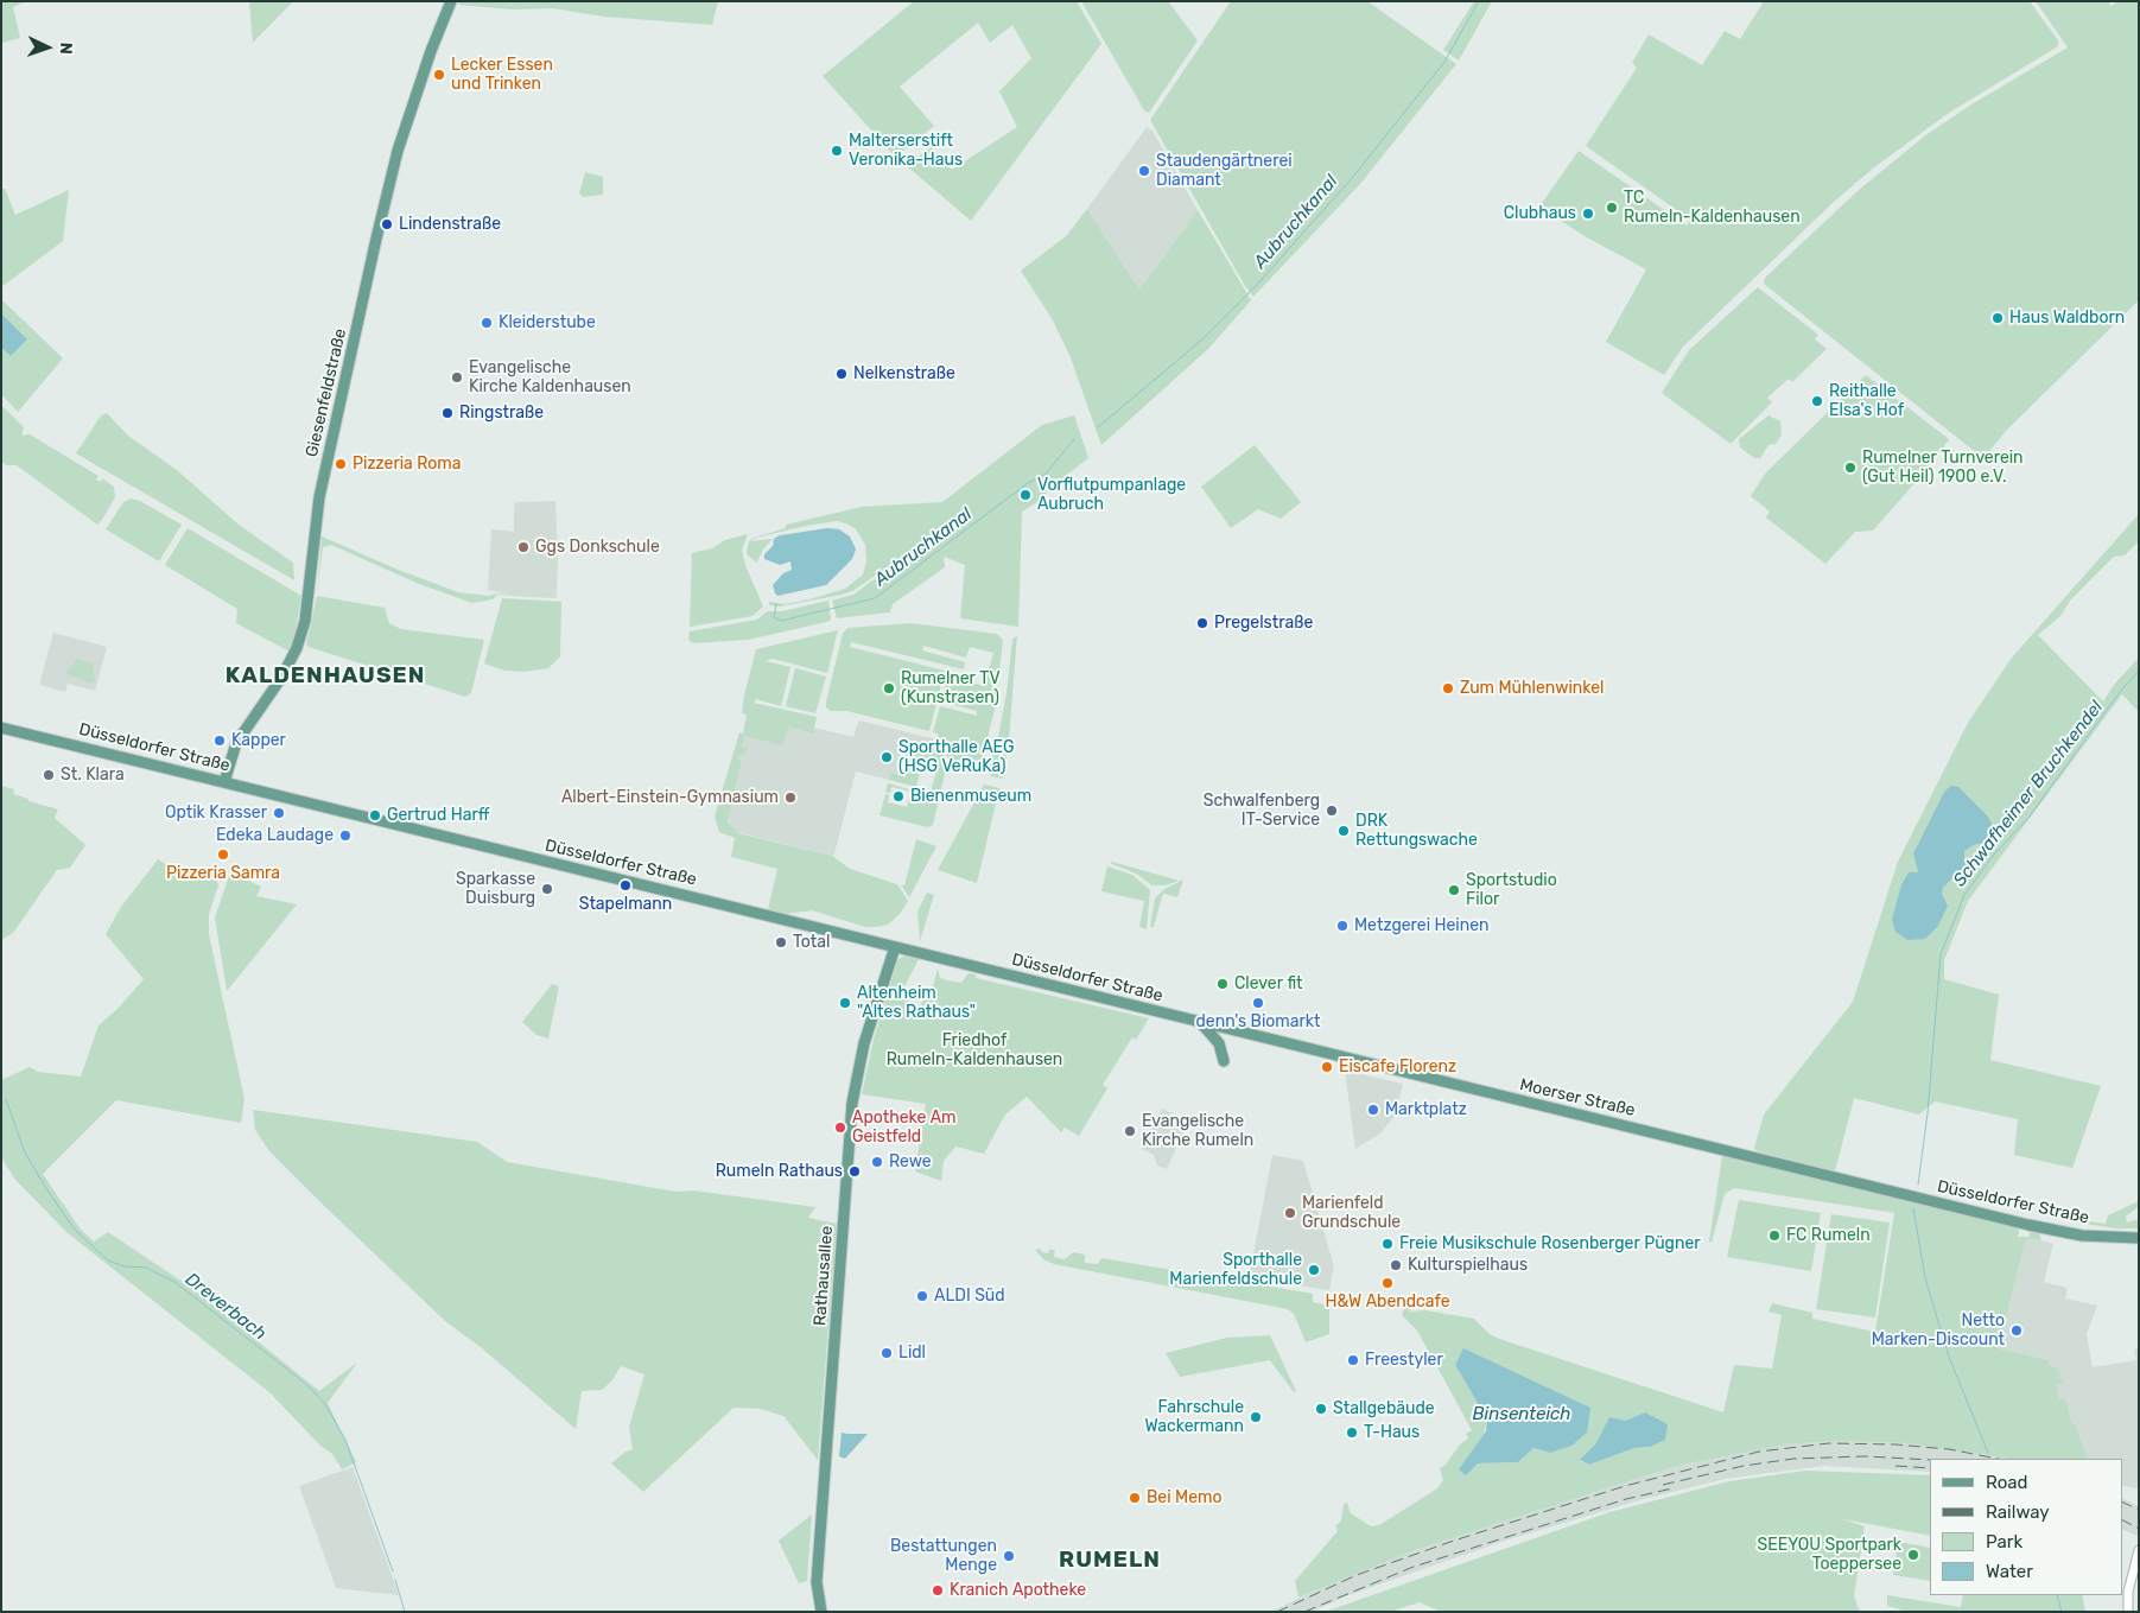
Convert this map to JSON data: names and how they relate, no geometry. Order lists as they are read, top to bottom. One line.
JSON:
{"streets":{"main road":["Giesenfeldstraße","Düsseldorfer Straße","Moerser Straße","Rathausallee"]},"crossings":[["Giesenfeldstraße","Düsseldorfer Straße"],["Düsseldorfer Straße","Moerser Straße"],["Düsseldorfer Straße","Rathausallee"]],"districts":["KALDENHAUSEN","RUMELN"],"water":["Aubruchkanal","Schwafheimer Bruchkendel","Dreverbach","Binsenteich"],"parks":["Friedhof Rumeln-Kaldenhausen"],"places":["Lecker Essen und Trinken","Malterserstift Veronika-Haus","Staudengärtnerei Diamant","TC Rumeln-Kaldenhausen","Clubhaus","Lindenstraße","Haus Waldborn","Kleiderstube","Nelkenstraße","Evangelische Kirche Kaldenhausen","Reithalle Elsa's Hof","Ringstraße","Pizzeria Roma","Rumelner Turnverein (Gut Heil) 1900 e.V.","Vorflutpumpanlage Aubruch","Ggs Donkschule","Pregelstraße","Rumelner TV (Kunstrasen)","Zum Mühlenwinkel","Kapper","Sporthalle AEG (HSG VeRuKa)","St. Klara","Bienenmuseum","Albert-Einstein-Gymnasium","Schwalfenberg IT-Service","Optik Krasser","Gertrud Harff","DRK Rettungswache","Edeka Laudage","Pizzeria Samra","Stapelmann","Sparkasse Duisburg","Sportstudio Filor","Metzgerei Heinen","Total","Clever fit","Altenheim \"Altes Rathaus\"","denn's Biomarkt","Eiscafe Florenz","Marktplatz","Apotheke Am Geistfeld","Evangelische Kirche Rumeln","Rewe","Rumeln Rathaus","Marienfeld Grundschule","FC Rumeln","Freie Musikschule Rosenberger Pügner","Kulturspielhaus","Sporthalle Marienfeldschule","H&W Abendcafe","ALDI Süd","Netto Marken-Discount","Lidl","Freestyler","Stallgebäude","Fahrschule Wackermann","T-Haus","Bei Memo","SEEYOU Sportpark Toeppersee","Bestattungen Menge","Kranich Apotheke"],"legend":["Road","Railway","Park","Water"],"north":"right"}
